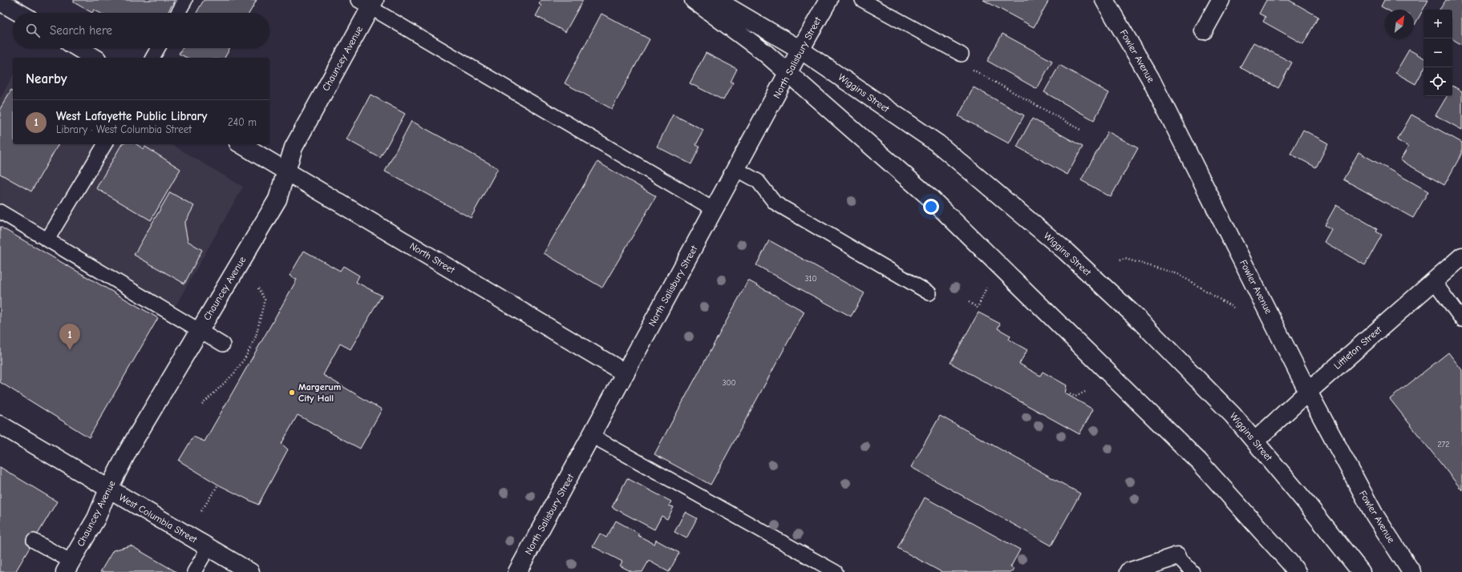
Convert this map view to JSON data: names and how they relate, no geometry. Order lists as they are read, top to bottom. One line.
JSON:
{"streets":{"street":["Fowler Avenue","North Salisbury Street","Chauncey Avenue","Wiggins Street","North Street","Littleton Street","West Columbia Street"]},"crossings":[["Fowler Avenue","Littleton Street"],["North Salisbury Street","Wiggins Street"],["North Salisbury Street","North Street"],["Chauncey Avenue","North Street"],["Chauncey Avenue","West Columbia Street"],["Wiggins Street","Littleton Street"]],"places":["Margerum City Hall"],"house_numbers":["310","300","272"],"north":"top right","page":{"map_buttons":["+","−"],"search":"Search here","heading":"Nearby","list":[{"mark":"1","name":"West Lafayette Public Library","note":"Library · West Columbia Street","value":"240 m"}],"pins":"1"}}
